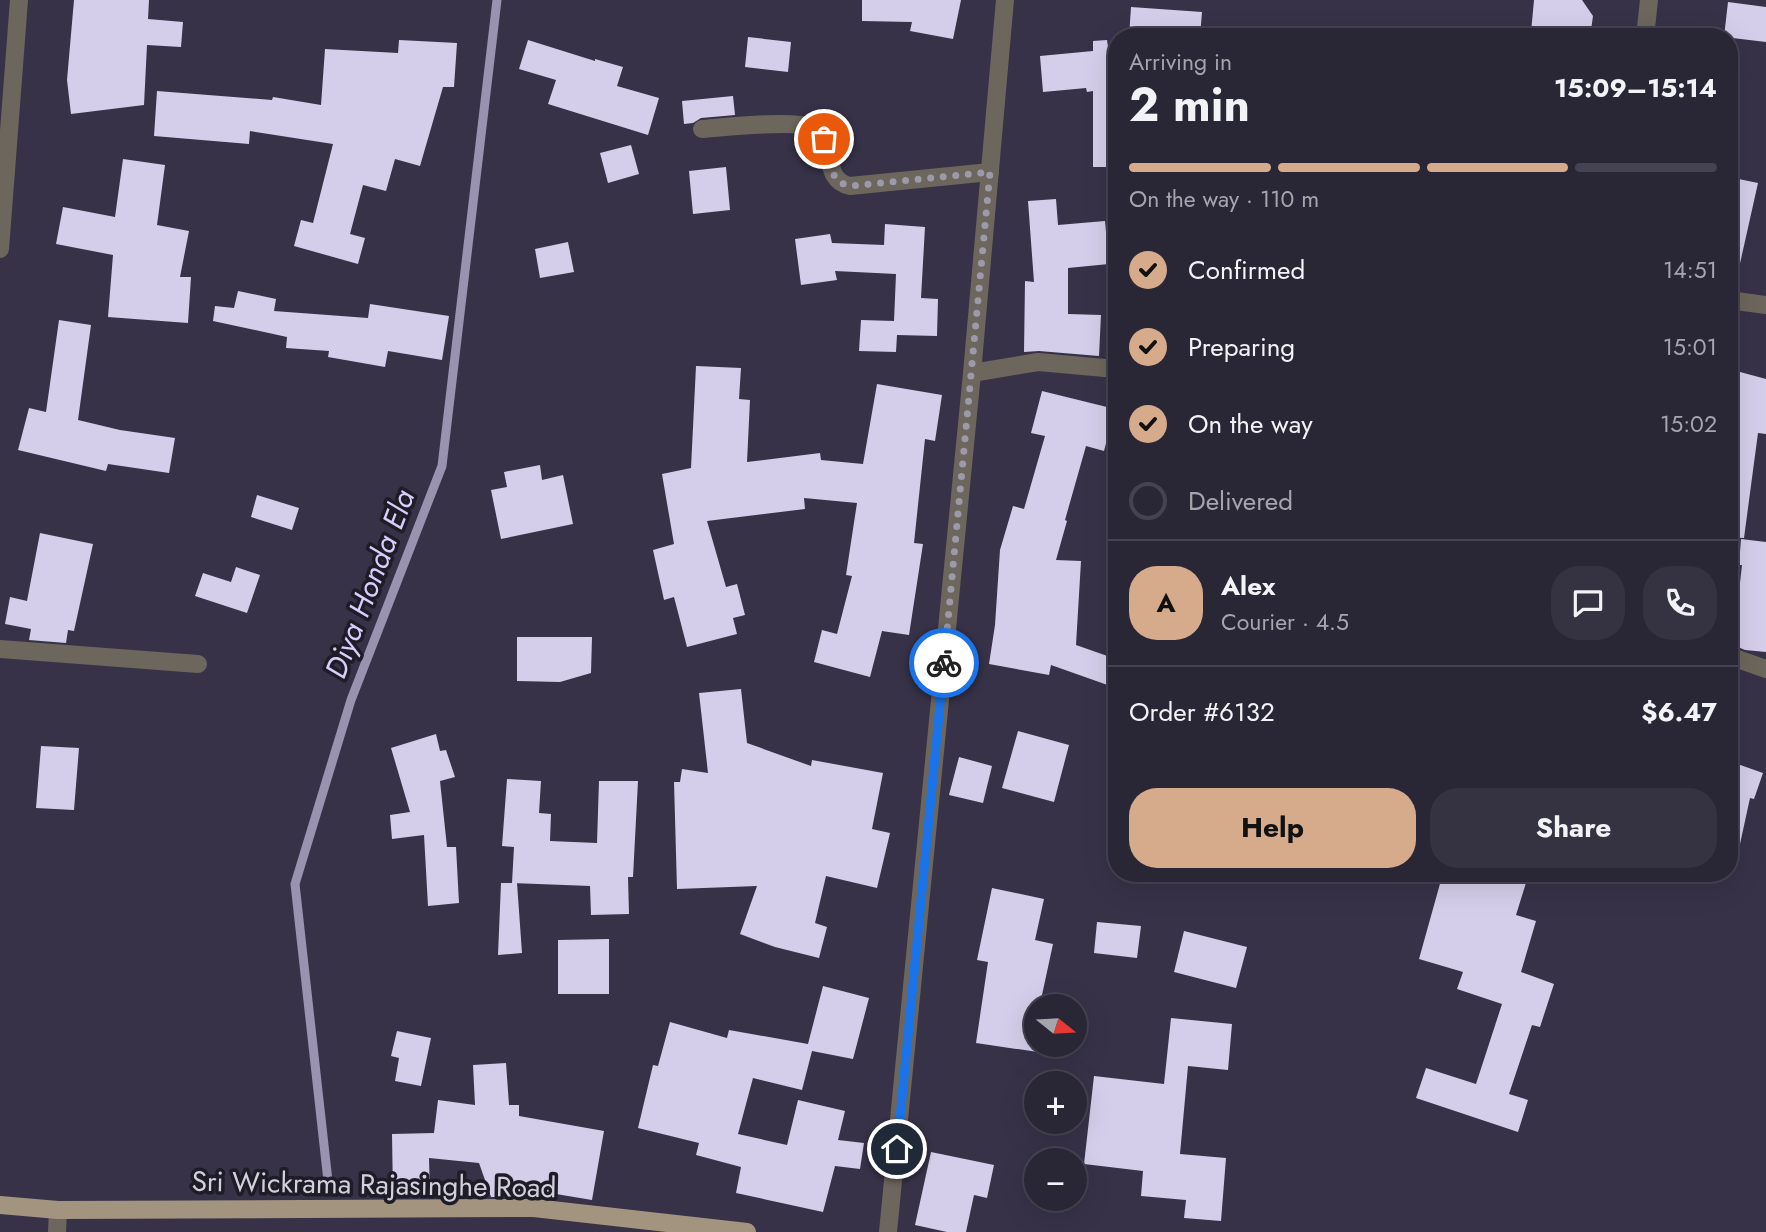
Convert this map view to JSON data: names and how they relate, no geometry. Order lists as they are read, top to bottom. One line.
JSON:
{"streets":{"main road":["Sri Wickrama Rajasinghe Road"]},"water":["Diya Honda Ela"],"north":"right","page":{"heading":["2 min","Arriving in","15:09–15:14"],"panel":["Alex","Courier · 4.5","Order #6132","$6.47"],"bar":"On the way · 110 m","list":[["Confirmed","14:51"],["Preparing","15:01"],["On the way","15:02"],"Delivered"],"round":"A","buttons":["Help","Share"],"map_buttons":["+","−"]}}
